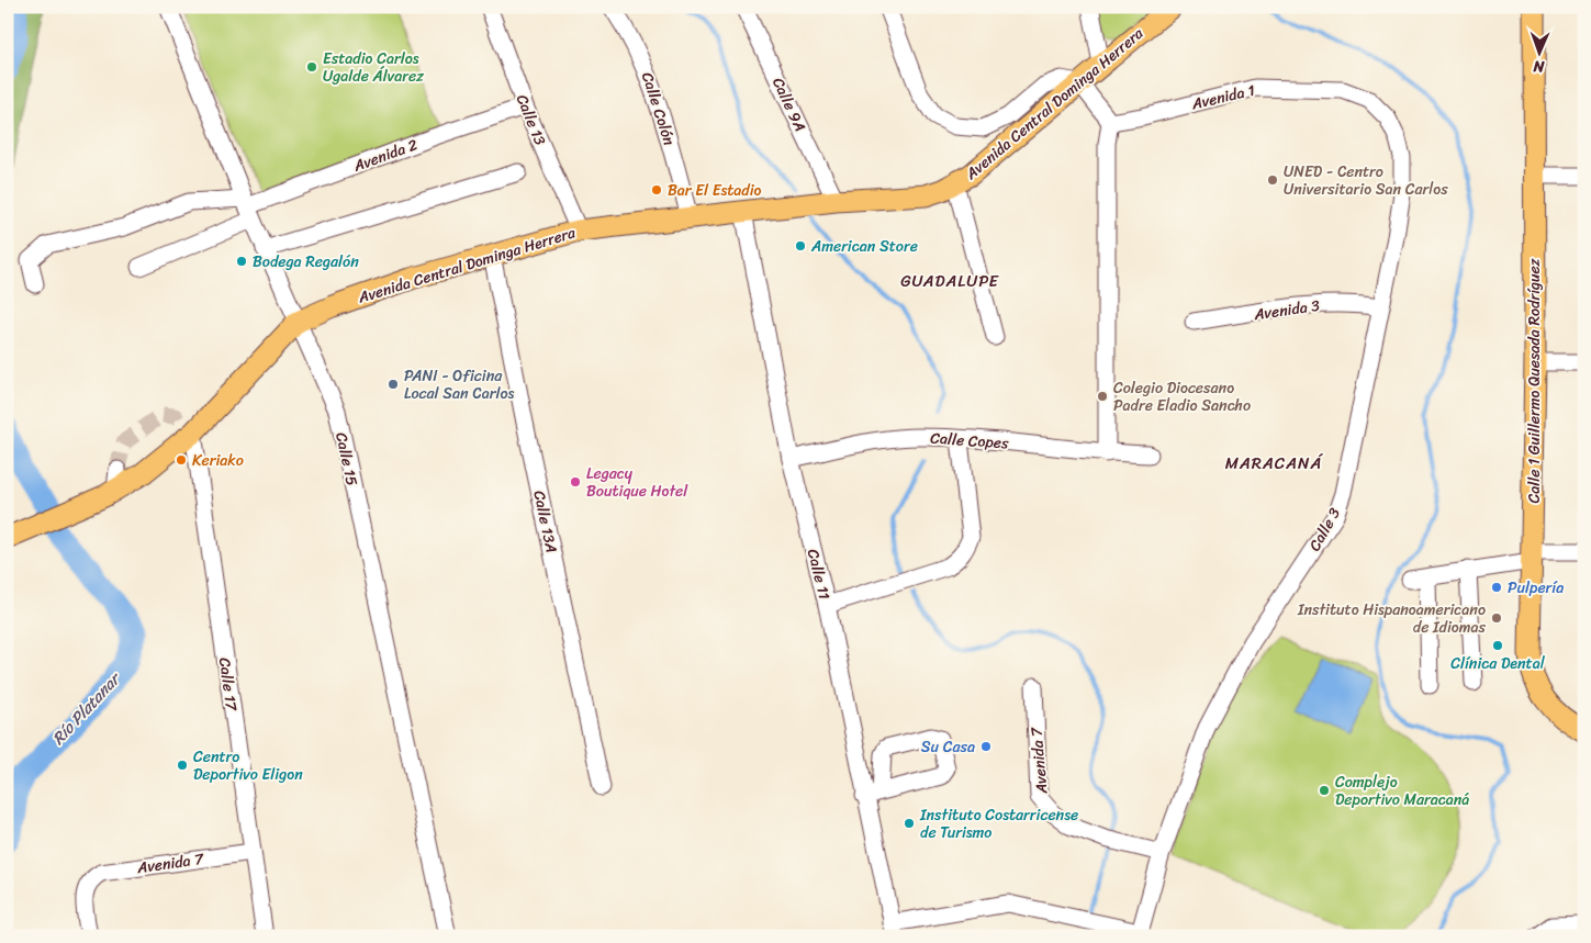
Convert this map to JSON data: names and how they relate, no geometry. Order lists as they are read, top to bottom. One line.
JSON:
{"streets":{"main road":["Avenida Central Dominga Herrera","Calle 1 Guillermo Quesada Rodríguez"],"street":["Avenida 1","Calle 9A","Calle Colón","Calle 13","Avenida 2","Avenida 3","Calle Copes","Calle 15","Calle 13A","Calle 3","Calle 11","Calle 17","Avenida 7"]},"crossings":[["Avenida 1","Calle 3"],["Avenida Central Dominga Herrera","Calle 9A"],["Avenida Central Dominga Herrera","Calle Colón"],["Avenida Central Dominga Herrera","Calle 13"],["Avenida Central Dominga Herrera","Calle 15"],["Avenida Central Dominga Herrera","Calle 13A"],["Avenida Central Dominga Herrera","Calle 11"],["Avenida Central Dominga Herrera","Calle 17"],["Calle 13","Avenida 2"],["Avenida 2","Calle 15"],["Avenida 3","Calle 3"],["Calle Copes","Calle 11"],["Calle 3","Avenida 7"],["Calle 17","Avenida 7"]],"districts":["GUADALUPE","MARACANÁ"],"water":["Río Platanar"],"places":["Estadio Carlos Ugalde Álvarez","UNED - Centro Universitario San Carlos","Bar El Estadio","American Store","Bodega Regalón","PANI - Oficina Local San Carlos","Colegio Diocesano Padre Eladio Sancho","Keriako","Legacy Boutique Hotel","Pulpería","Instituto Hispanoamericano de Idiomas","Clínica Dental","Su Casa","Centro Deportivo Eligon","Complejo Deportivo Maracaná","Instituto Costarricense de Turismo"],"north":"bottom"}
